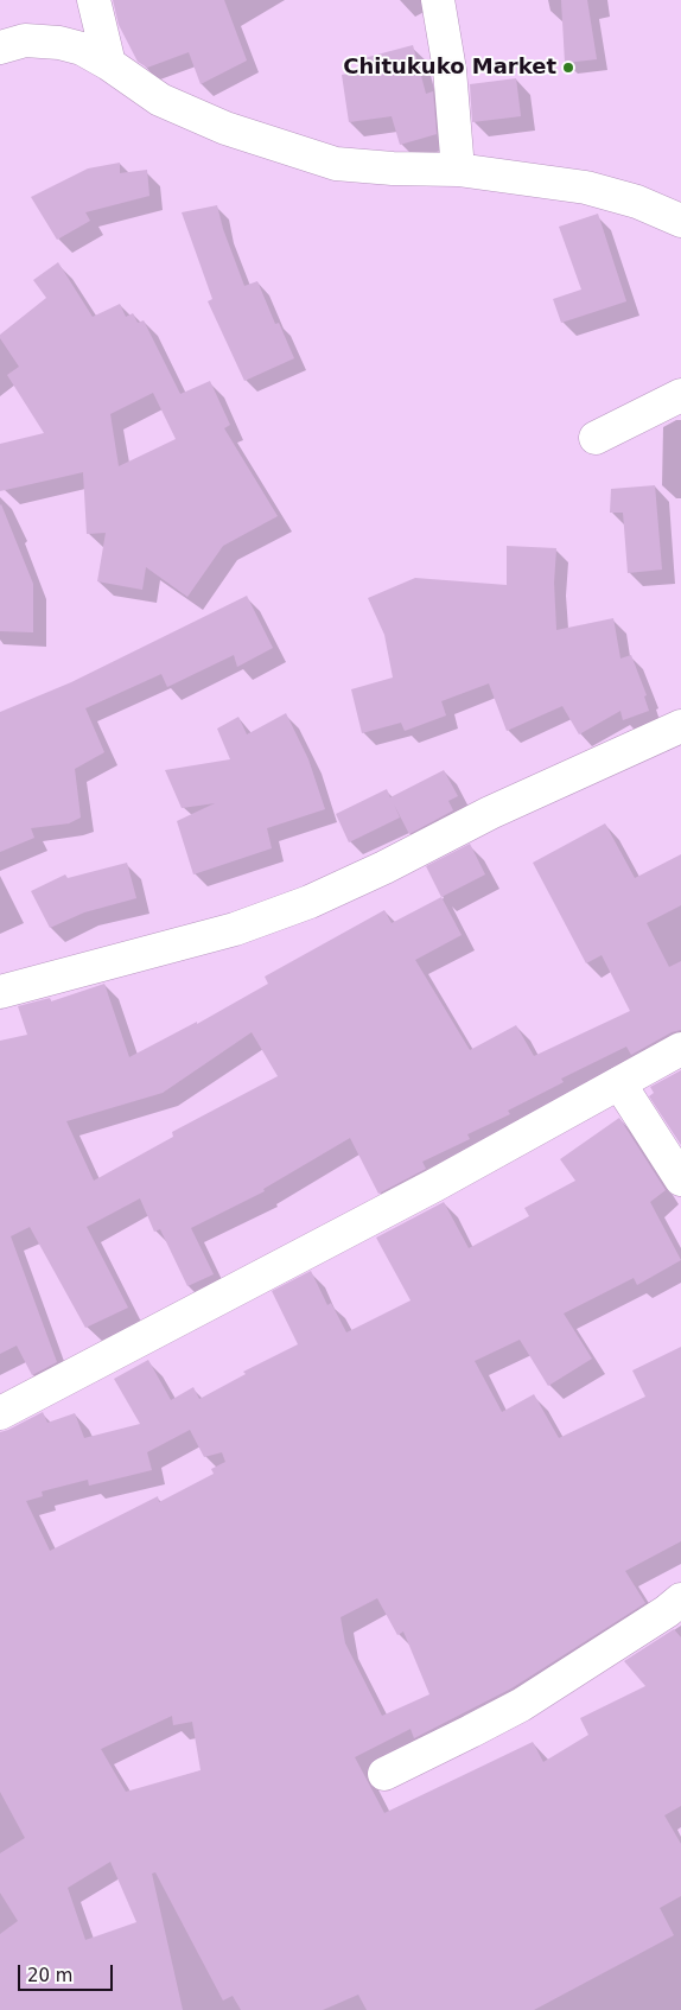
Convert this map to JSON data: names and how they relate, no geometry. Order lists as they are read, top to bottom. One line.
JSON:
{"places":["Chitukuko Market"],"scale_bar":"20 m"}
